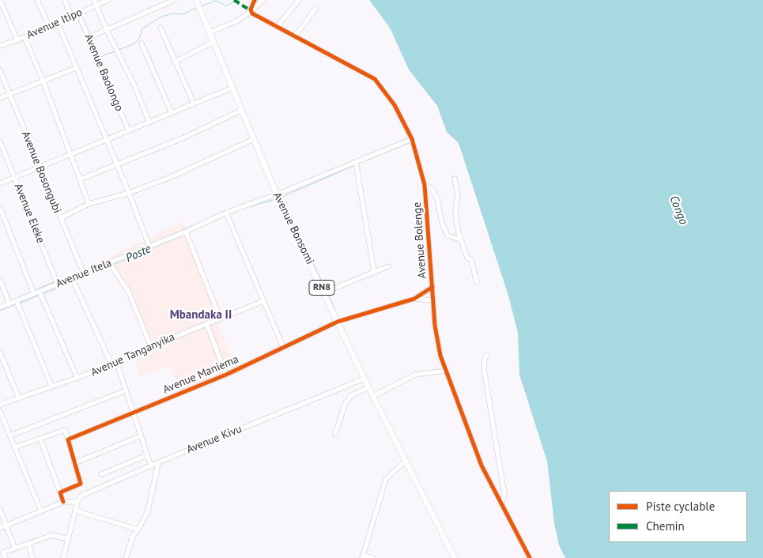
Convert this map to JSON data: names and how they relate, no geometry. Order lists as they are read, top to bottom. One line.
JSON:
{"streets":{"main road":["Avenue Bonsomi","RN8"],"street":["Avenue Itipo","Avenue Baolongo","Avenue Bosongubi","Avenue Eleke","Avenue Bolenge","Avenue Itela","Avenue Tanganyika","Avenue Maniema","Avenue Kivu"]},"crossings":[["Avenue Itipo","Avenue Baolongo"],["Avenue Bosongubi","Avenue Itela"],["Avenue Eleke","Avenue Itela"],["Avenue Bonsomi","Avenue Itela"],["Avenue Bonsomi","Avenue Maniema"],["Avenue Bonsomi","Avenue Kivu"],["Avenue Bolenge","Avenue Itela"]],"districts":["Mbandaka II"],"water":["Congo","Poste"],"legend":["Piste cyclable","Chemin"]}
